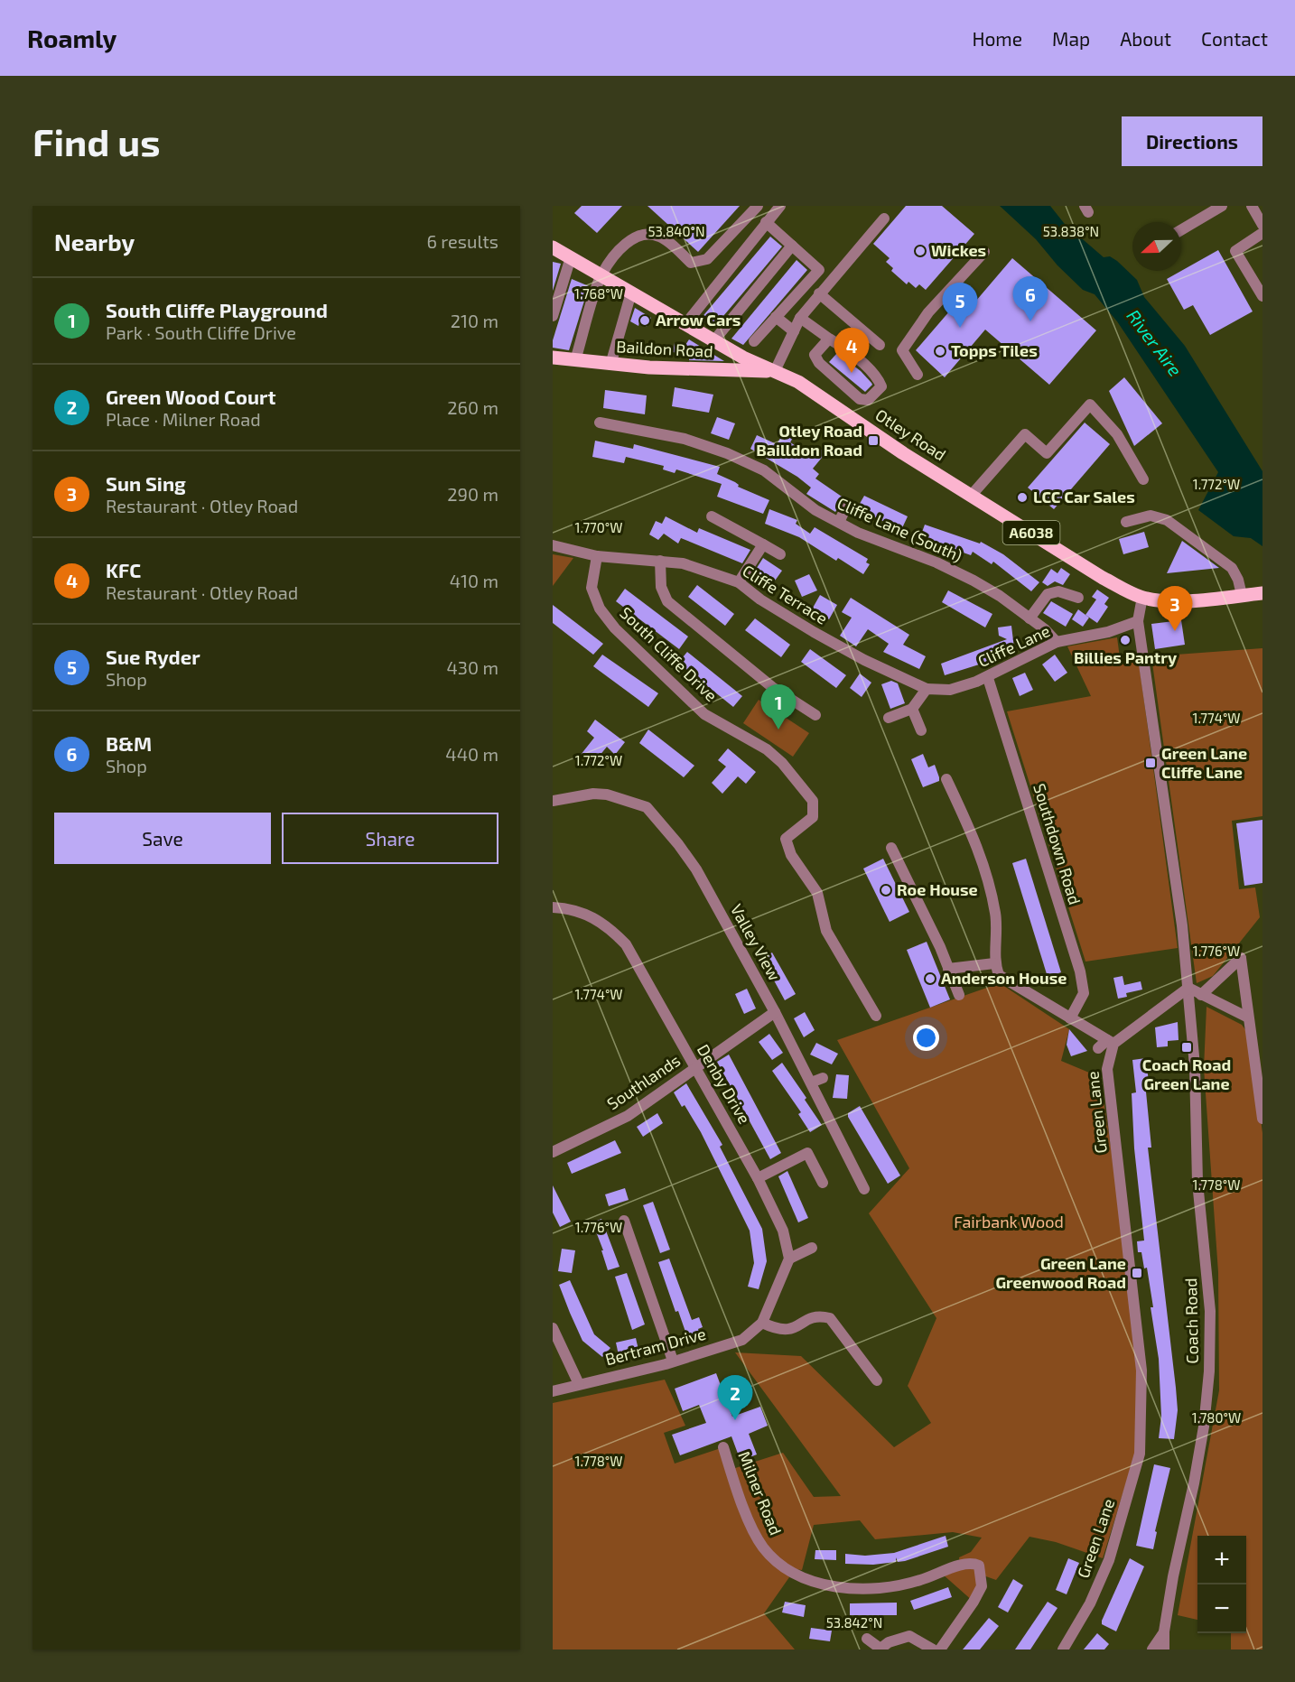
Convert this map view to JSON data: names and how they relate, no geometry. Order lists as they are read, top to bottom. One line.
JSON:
{"streets":{"main road":["Baildon Road","Otley Road","A6038"],"street":["Cliffe Lane (South)","Cliffe Terrace","Cliffe Lane","South Cliffe Drive","Southdown Road","Valley View","Southlands","Denby Drive","Green Lane","Coach Road","Bertram Drive","Milner Road"]},"crossings":[["Baildon Road","Otley Road"],["Cliffe Lane (South)","Cliffe Lane"],["Cliffe Terrace","Cliffe Lane"],["Cliffe Terrace","South Cliffe Drive"],["Cliffe Lane","Southdown Road"],["Valley View","Southlands"],["Southlands","Denby Drive"]],"water":["River Aire"],"parks":["Fairbank Wood"],"places":{"other":["Wickes","Arrow Cars","Topps Tiles","LCC Car Sales","Billies Pantry","Roe House","Anderson House"],"transit":["Otley Road Bailldon Road","Green Lane Cliffe Lane","Coach Road Green Lane","Green Lane Greenwood Road"]},"north":"left","page":{"header":"Roamly","nav":["Home","Map","About","Contact"],"buttons":["Directions",["Save","Share"]],"title":"Find us","heading":["Nearby","6 results"],"list":[{"mark":"1","name":"South Cliffe Playground","note":"Park · South Cliffe Drive","value":"210 m"},{"mark":"2","name":"Green Wood Court","note":"Place · Milner Road","value":"260 m"},{"mark":"3","name":"Sun Sing","note":"Restaurant · Otley Road","value":"290 m"},{"mark":"4","name":"KFC","note":"Restaurant · Otley Road","value":"410 m"},{"mark":"5","name":"Sue Ryder","note":"Shop","value":"430 m"},{"mark":"6","name":"B&M","note":"Shop","value":"440 m"}],"pins":["6","5","4","3","1","2"],"map_buttons":["+","−"]},"coordinates":["53.840°N","53.838°N","1.768°W","1.772°W","1.770°W","1.774°W","1.776°W","1.778°W","1.780°W","53.842°N"]}
